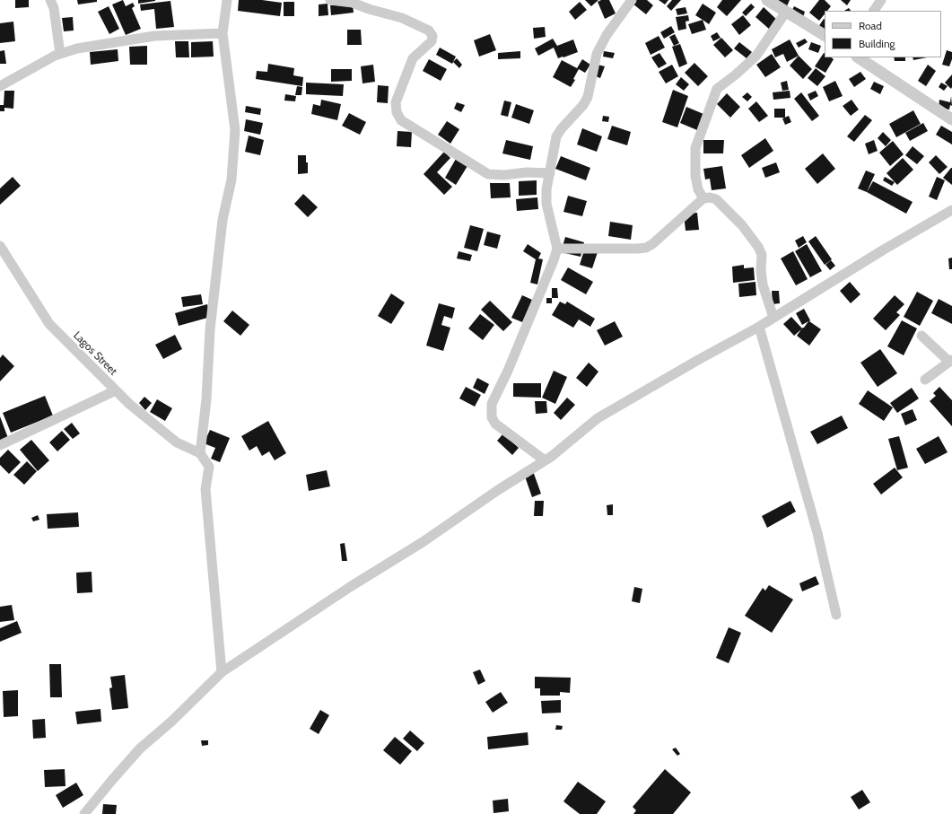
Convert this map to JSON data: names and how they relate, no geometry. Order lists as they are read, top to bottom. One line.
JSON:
{"streets":{"street":["Lagos Street"]},"legend":["Road","Building"]}
